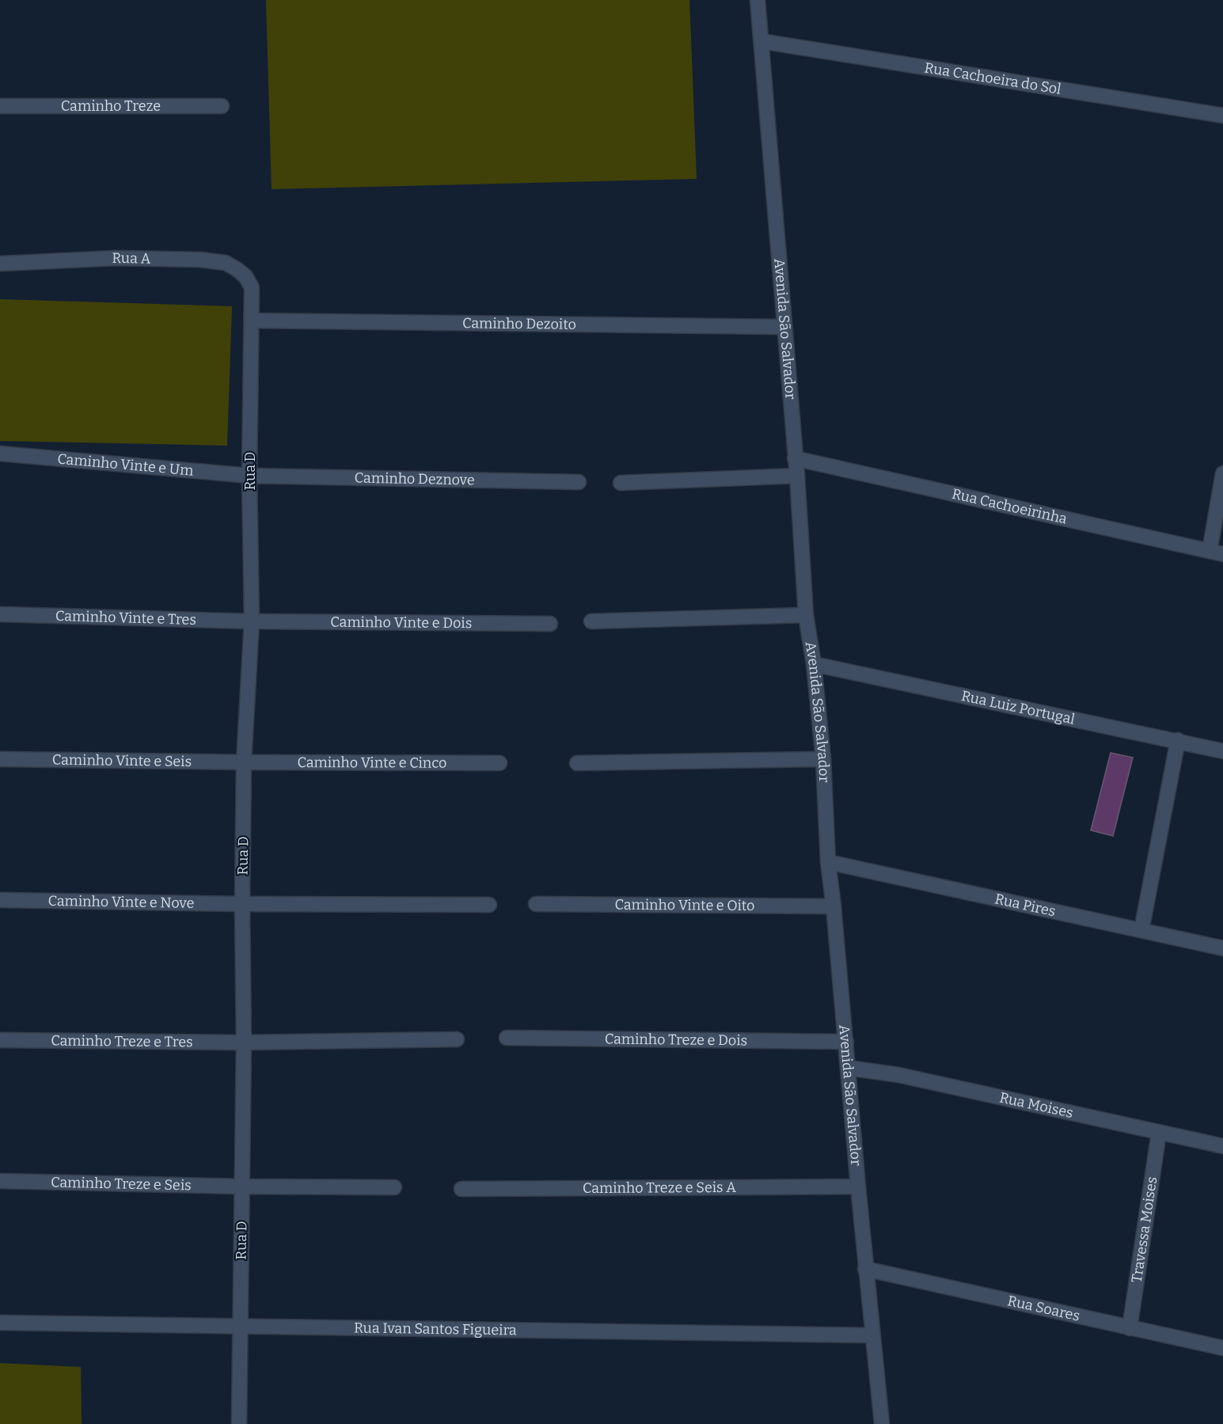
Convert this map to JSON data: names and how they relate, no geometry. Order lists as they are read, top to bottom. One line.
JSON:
{"streets":{"street":["Rua Cachoeira do Sol","Caminho Treze","Rua A","Caminho Dezoito","Avenida São Salvador","Caminho Vinte e Um","Rua D","Caminho Deznove","Rua Cachoeirinha","Caminho Vinte e Tres","Caminho Vinte e Dois","Rua Luiz Portugal","Caminho Vinte e Seis","Caminho Vinte e Cinco","Caminho Vinte e Nove","Rua Pires","Caminho Vinte e Oito","Caminho Treze e Dois","Caminho Treze e Tres","Rua Moises","Caminho Treze e Seis","Caminho Treze e Seis A","Travessa Moises","Rua Soares","Rua Ivan Santos Figueira"]},"crossings":[["Rua Cachoeira do Sol","Avenida São Salvador"],["Rua A","Rua D"],["Caminho Dezoito","Avenida São Salvador"],["Caminho Dezoito","Rua D"],["Avenida São Salvador","Rua Cachoeirinha"],["Avenida São Salvador","Rua Luiz Portugal"],["Avenida São Salvador","Rua Pires"],["Avenida São Salvador","Caminho Vinte e Oito"],["Avenida São Salvador","Caminho Treze e Dois"],["Avenida São Salvador","Rua Moises"],["Avenida São Salvador","Caminho Treze e Seis A"],["Avenida São Salvador","Rua Soares"],["Avenida São Salvador","Rua Ivan Santos Figueira"],["Caminho Vinte e Um","Rua D"],["Caminho Vinte e Um","Caminho Deznove"],["Rua D","Caminho Deznove"],["Rua D","Caminho Vinte e Tres"],["Rua D","Caminho Vinte e Dois"],["Rua D","Caminho Vinte e Seis"],["Rua D","Caminho Vinte e Cinco"],["Rua D","Caminho Vinte e Nove"],["Rua D","Caminho Treze e Tres"],["Rua D","Caminho Treze e Seis"],["Rua D","Rua Ivan Santos Figueira"],["Caminho Vinte e Tres","Caminho Vinte e Dois"],["Caminho Vinte e Seis","Caminho Vinte e Cinco"],["Rua Moises","Travessa Moises"],["Travessa Moises","Rua Soares"]]}
